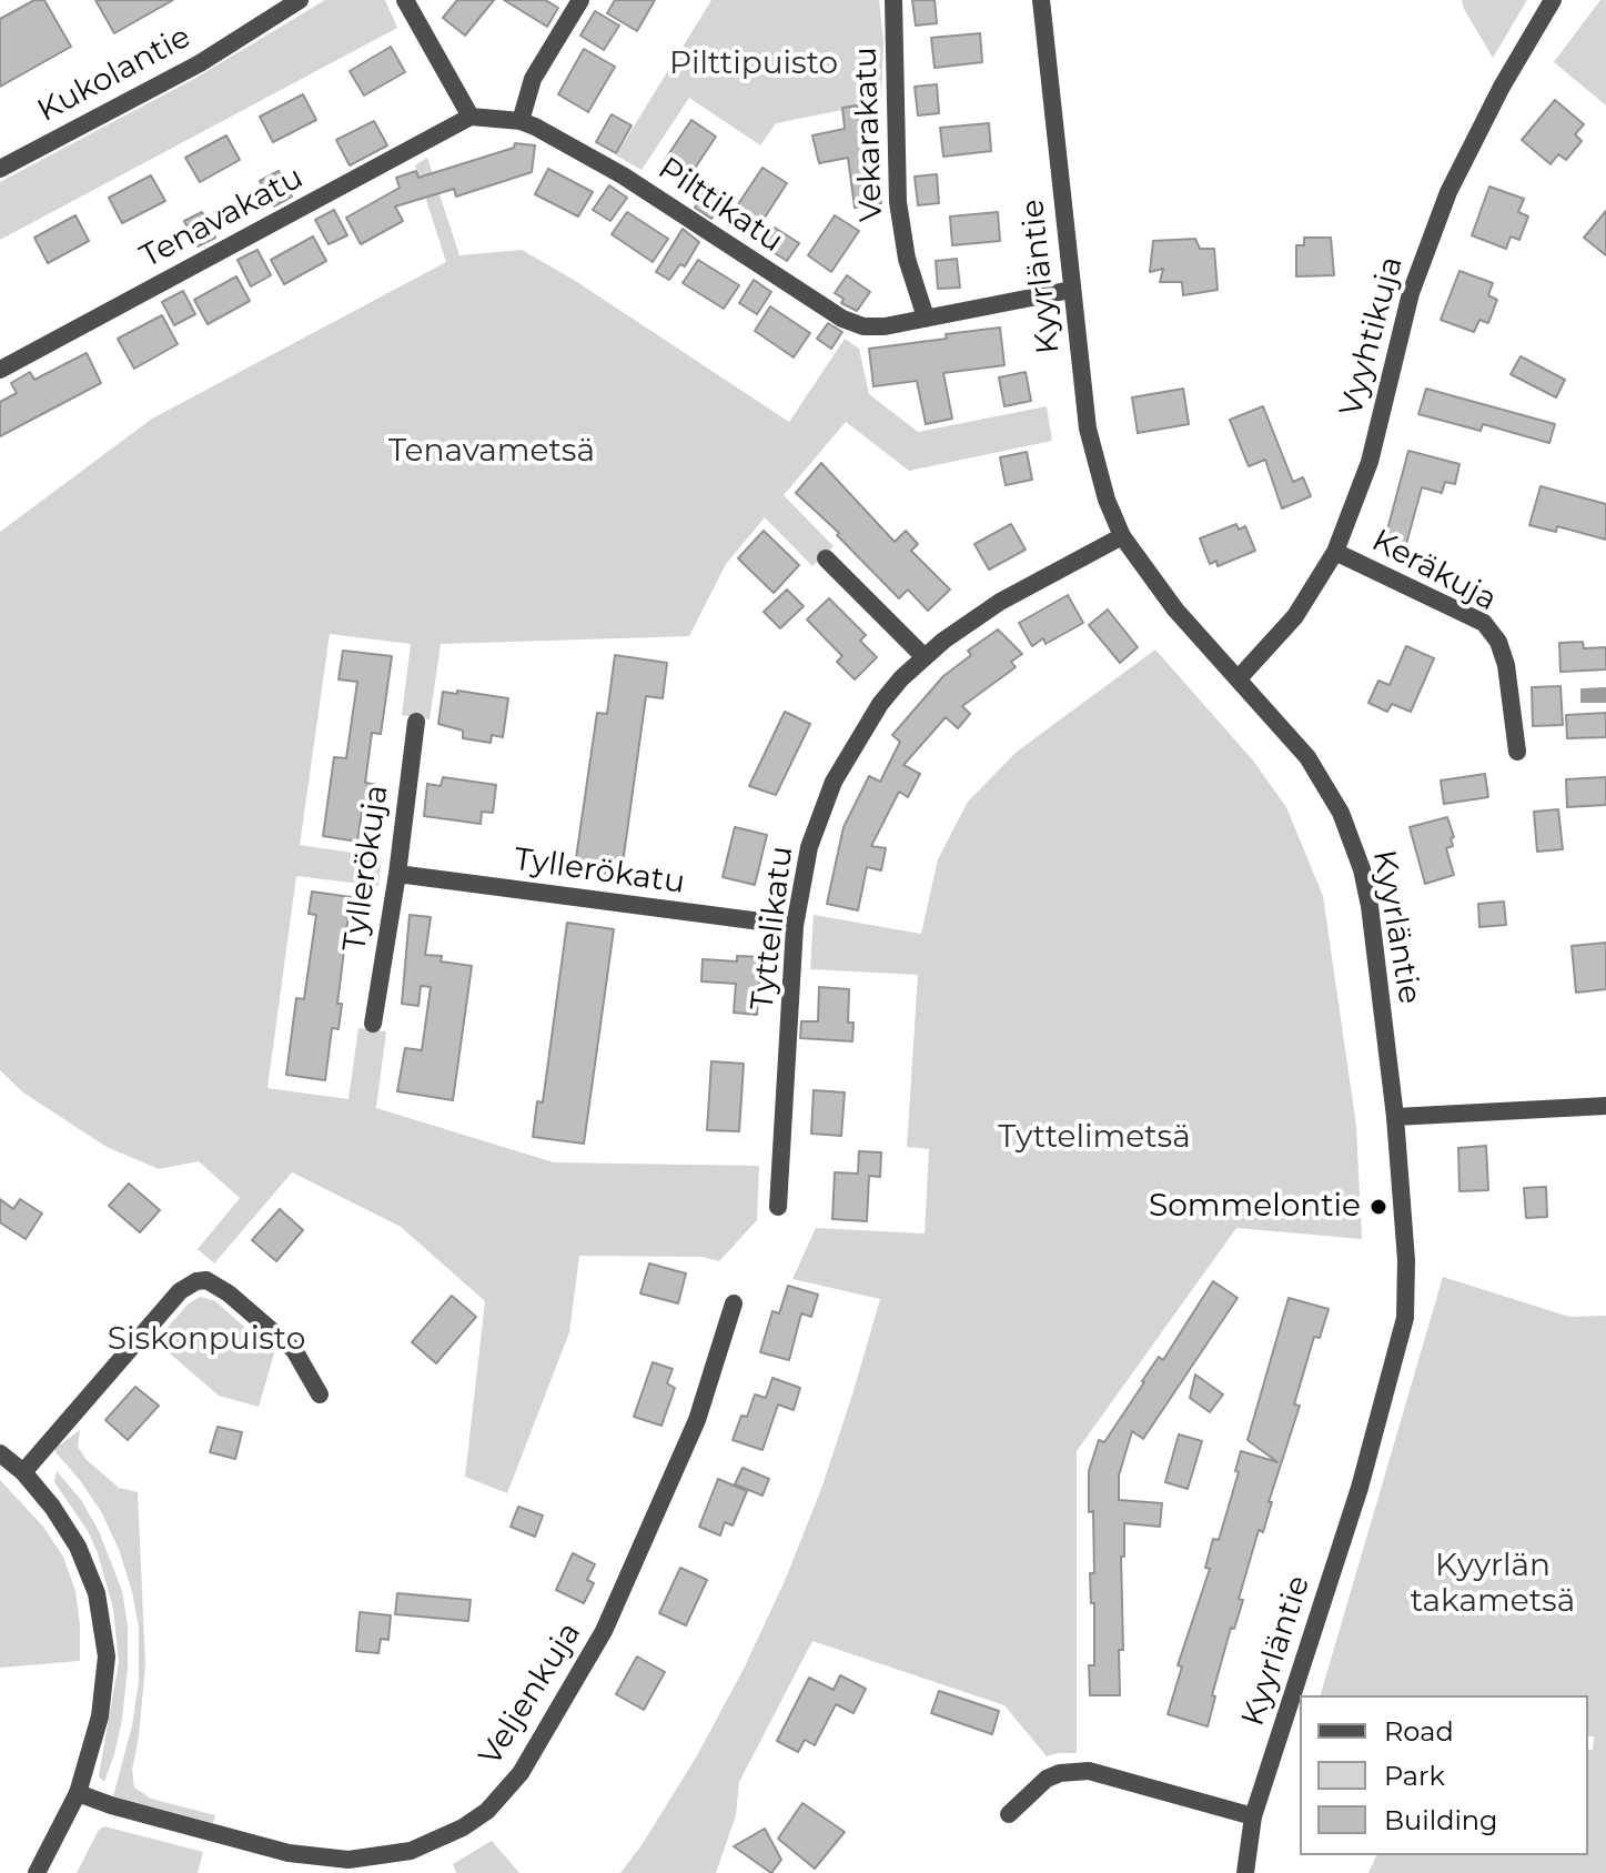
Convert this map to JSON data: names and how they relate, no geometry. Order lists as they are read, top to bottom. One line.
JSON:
{"streets":{"street":["Kukolantie","Vekarakatu","Pilttikatu","Tenavakatu","Kyyrläntie","Vyyhtikuja","Keräkuja","Tyllerökuja","Tyllerökatu","Tyttelikatu","Veljenkuja"]},"crossings":[["Vekarakatu","Pilttikatu"],["Pilttikatu","Tenavakatu"],["Pilttikatu","Kyyrläntie"],["Kyyrläntie","Vyyhtikuja"],["Kyyrläntie","Tyttelikatu"],["Vyyhtikuja","Keräkuja"],["Tyllerökuja","Tyllerökatu"],["Tyllerökatu","Tyttelikatu"]],"parks":["Pilttipuisto","Tenavametsä","Tyttelimetsä","Siskonpuisto","Kyyrlän takametsä"],"places":["Sommelontie"],"legend":["Road","Park","Building"]}
